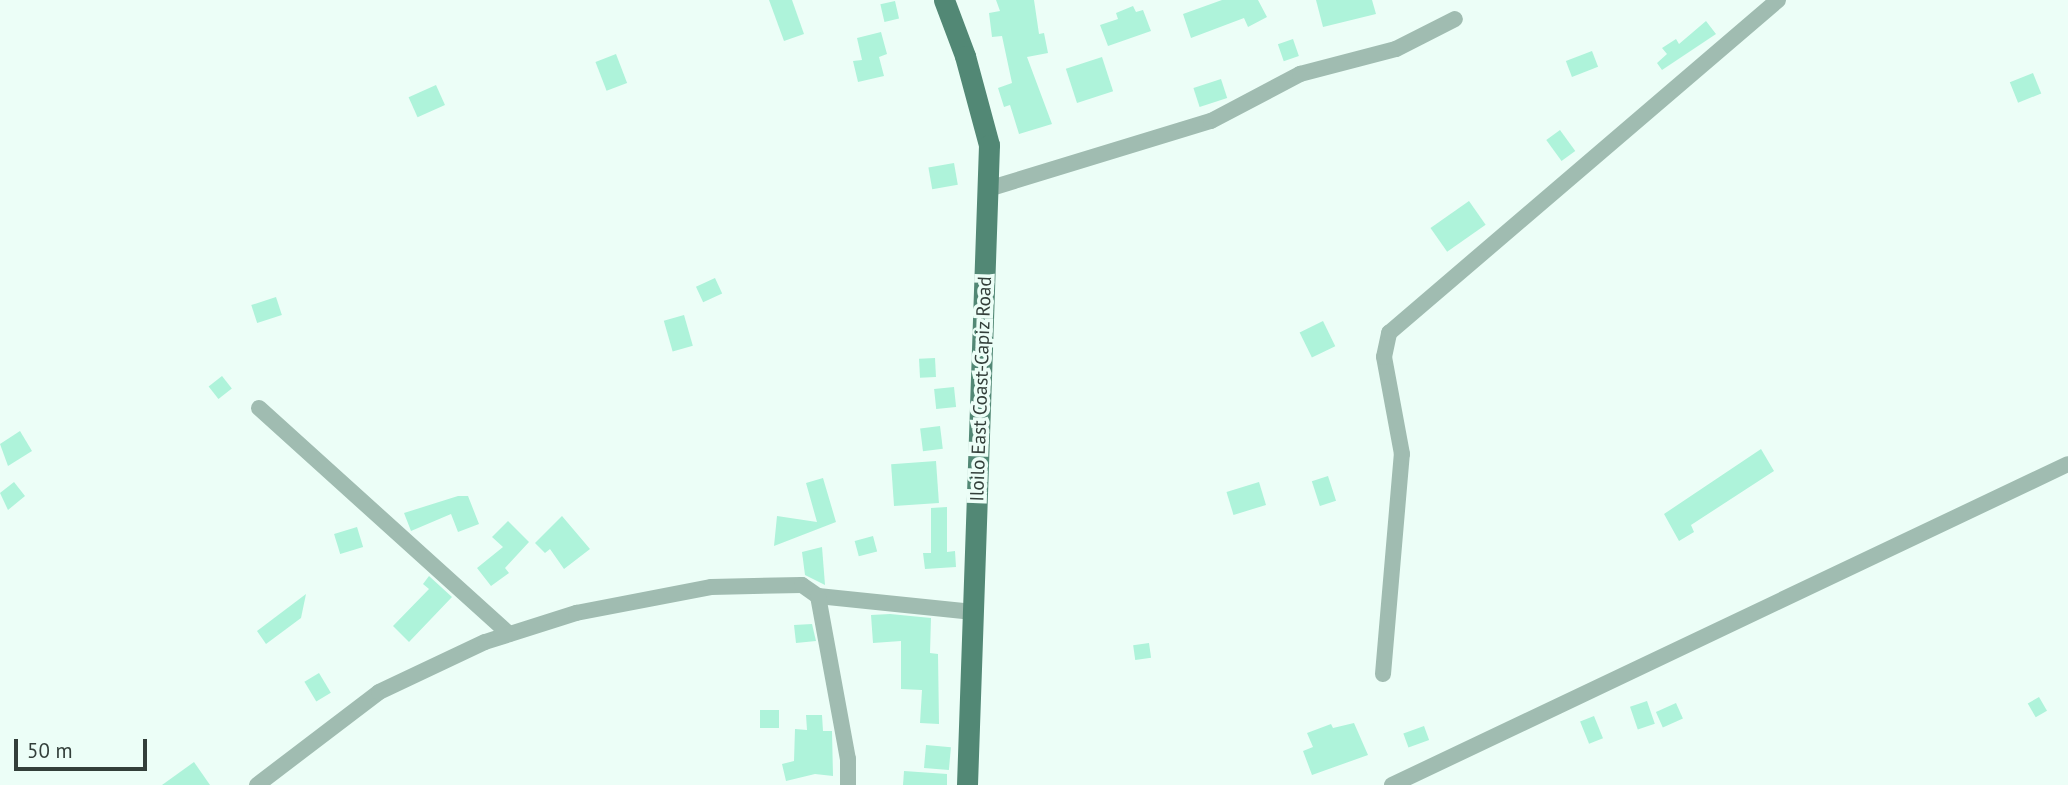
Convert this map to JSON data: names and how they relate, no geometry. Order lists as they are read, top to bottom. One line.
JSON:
{"streets":{"main road":["Iloilo East Coast-Capiz Road"]},"scale_bar":"50 m"}
